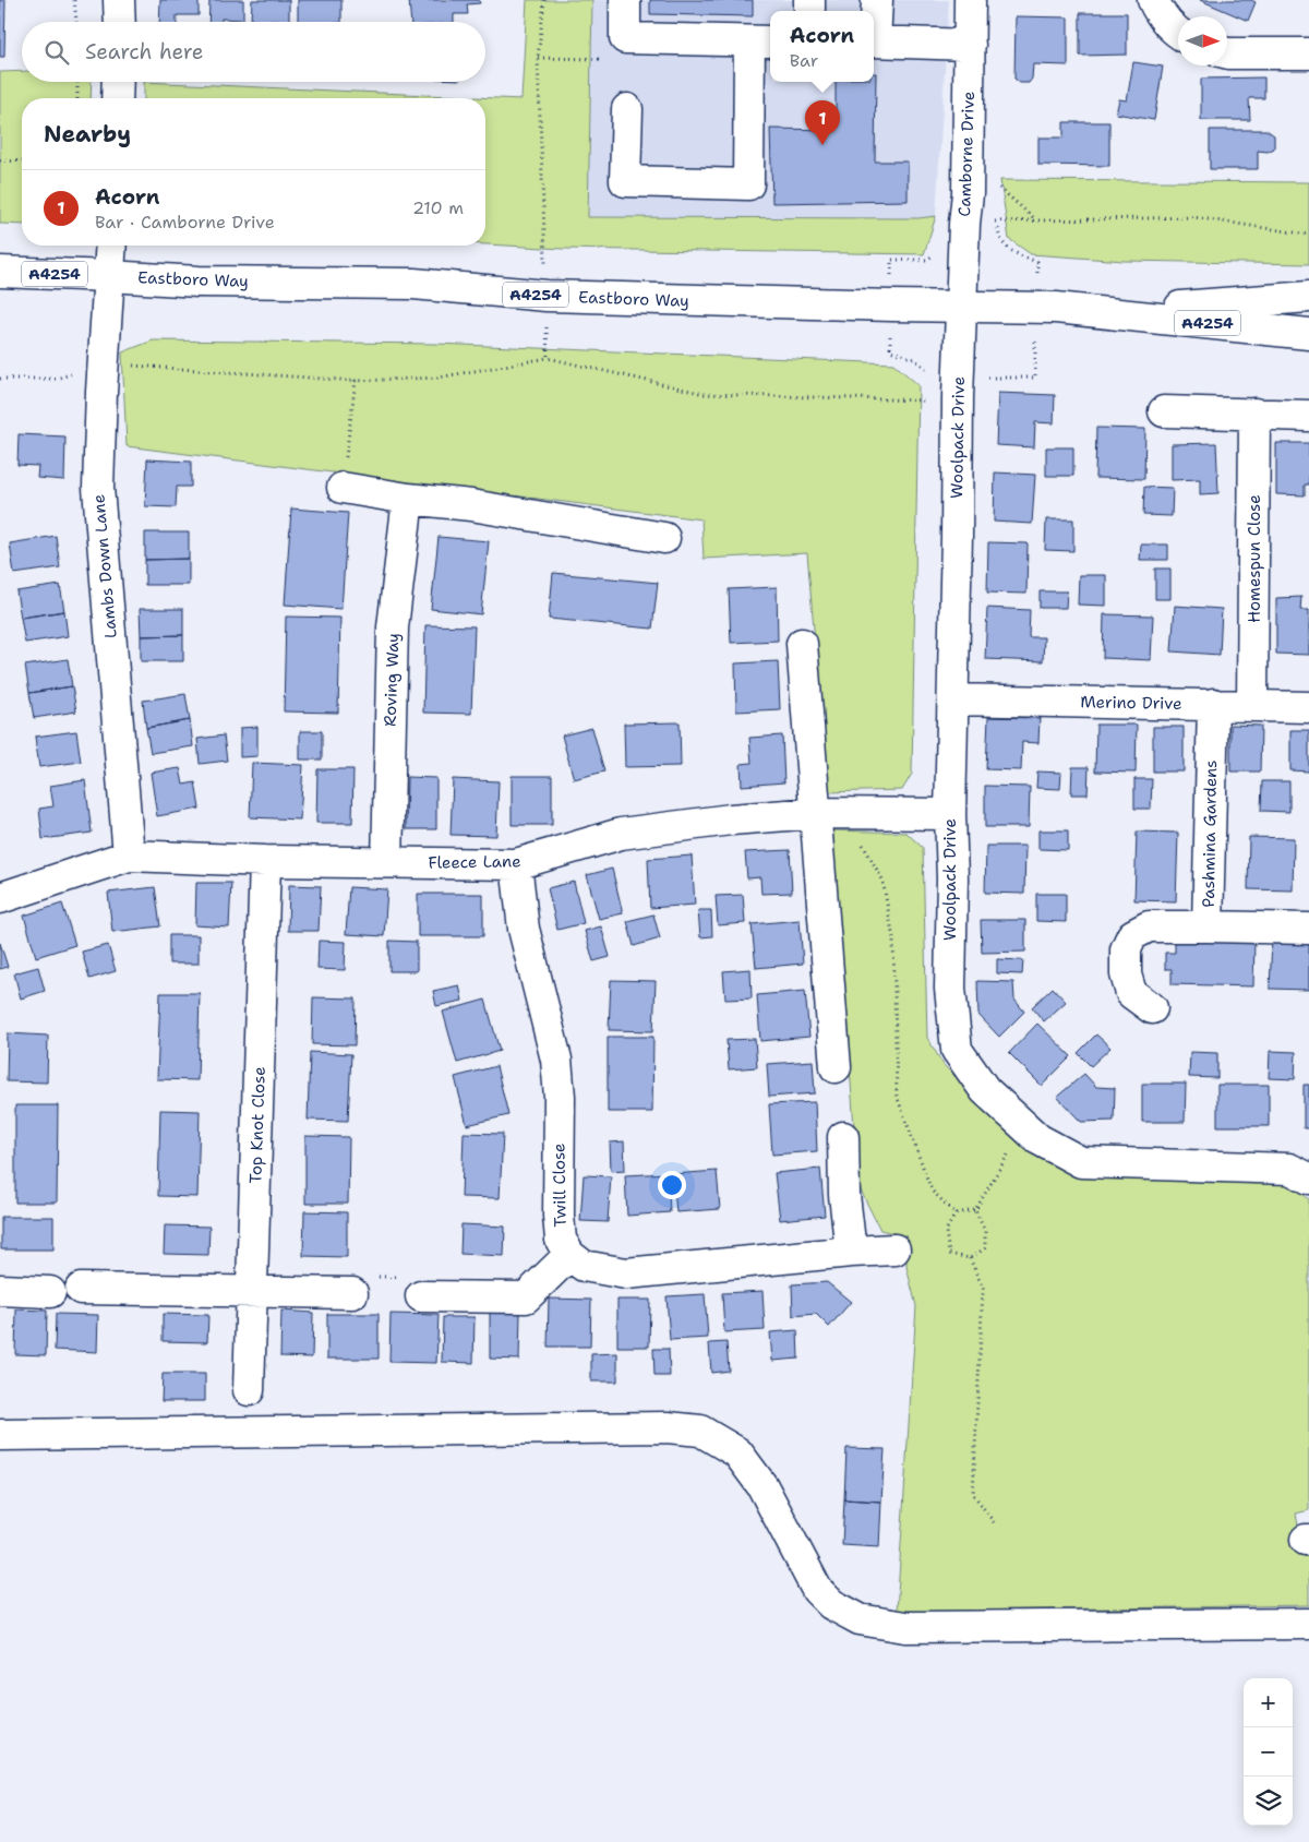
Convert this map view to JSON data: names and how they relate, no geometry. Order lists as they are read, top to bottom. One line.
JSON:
{"streets":{"street":["Camborne Drive","A4254","Eastboro Way","Woolpack Drive","Homespun Close","Lambs Down Lane","Roving Way","Merino Drive","Pashmina Gardens","Fleece Lane","Top Knot Close","Twill Close"]},"crossings":[["Camborne Drive","Eastboro Way"],["Camborne Drive","Woolpack Drive"],["A4254","Eastboro Way"],["Eastboro Way","Woolpack Drive"],["Eastboro Way","Lambs Down Lane"],["Woolpack Drive","Merino Drive"],["Woolpack Drive","Fleece Lane"],["Homespun Close","Merino Drive"],["Lambs Down Lane","Fleece Lane"],["Roving Way","Fleece Lane"],["Merino Drive","Pashmina Gardens"],["Fleece Lane","Top Knot Close"],["Fleece Lane","Twill Close"]],"north":"right","page":{"popup":["Acorn","Bar"],"search":"Search here","heading":"Nearby","pins":"1","list":[{"mark":"1","name":"Acorn","note":"Bar · Camborne Drive","value":"210 m"}],"map_buttons":["+","−"]}}
